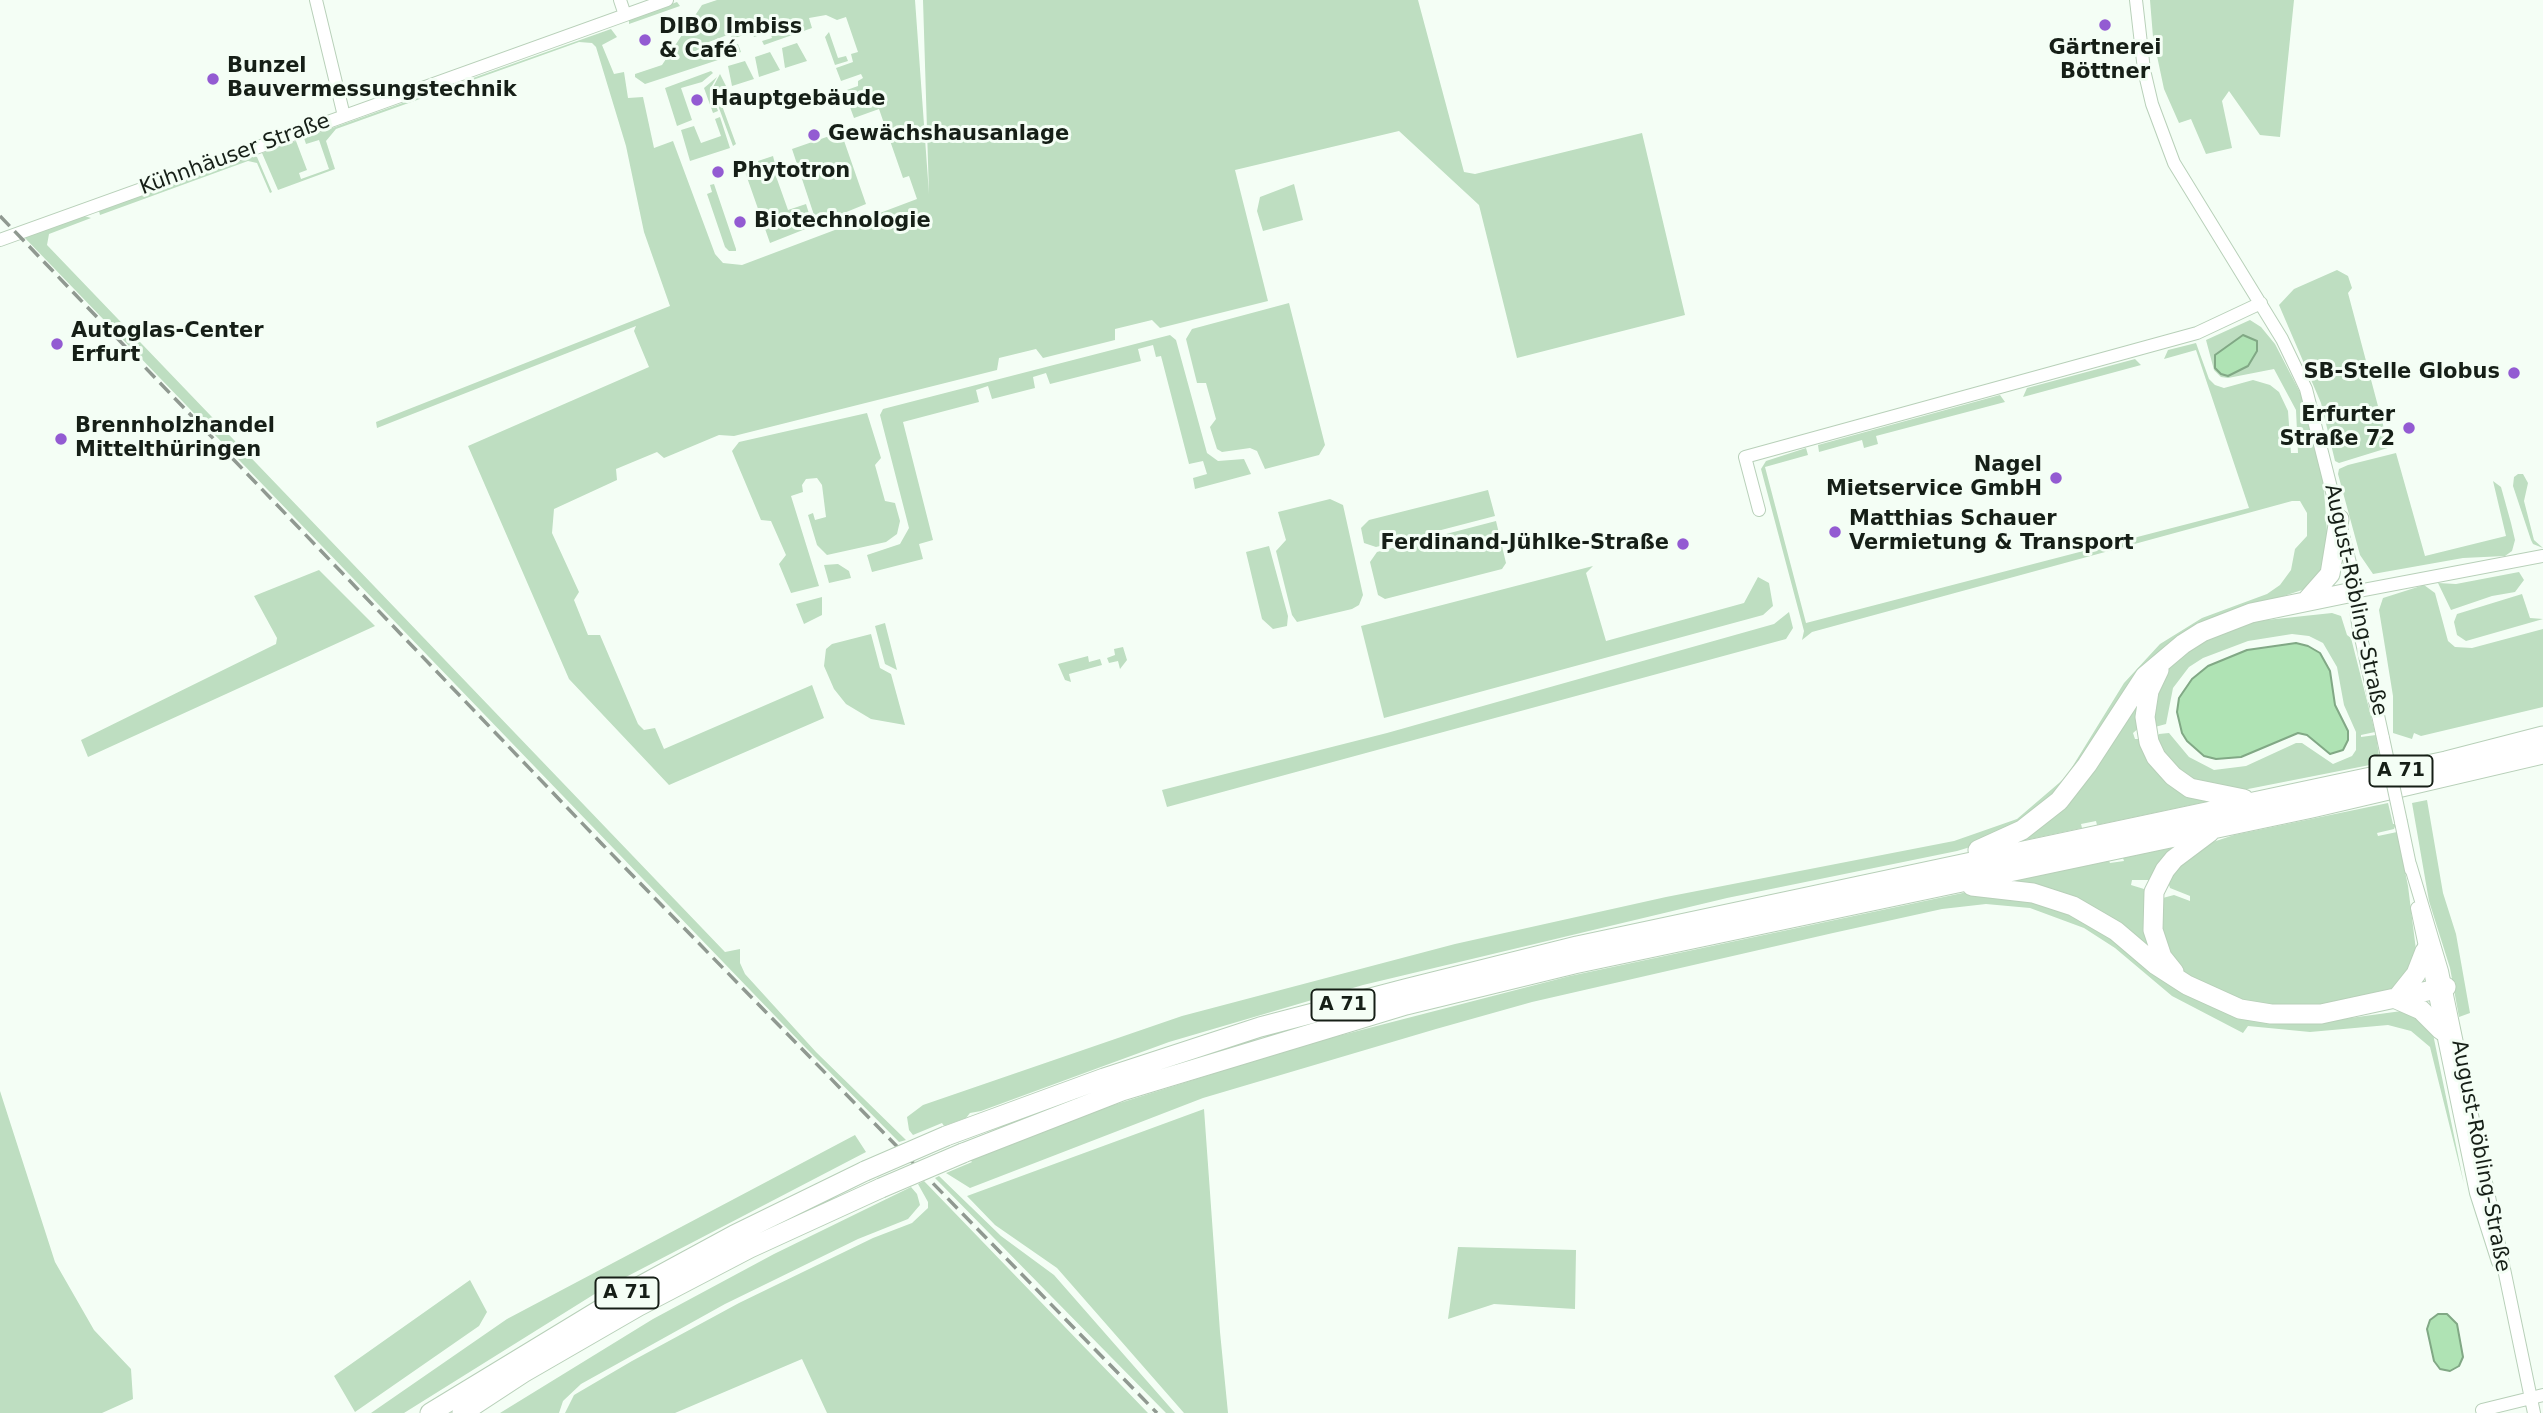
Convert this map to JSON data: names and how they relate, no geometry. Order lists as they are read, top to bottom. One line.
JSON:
{"streets":{"highway":["A 71"],"street":["Kühnhäuser Straße","August-Röbling-Straße"]},"places":["Gärtnerei Böttner","DIBO Imbiss & Café","Bunzel Bauvermessungstechnik","Hauptgebäude","Gewächshausanlage","Phytotron","Biotechnologie","Autoglas-Center Erfurt","SB-Stelle Globus","Erfurter Straße 72","Brennholzhandel Mittelthüringen","Nagel Mietservice GmbH","Matthias Schauer Vermietung & Transport","Ferdinand-Jühlke-Straße"]}
